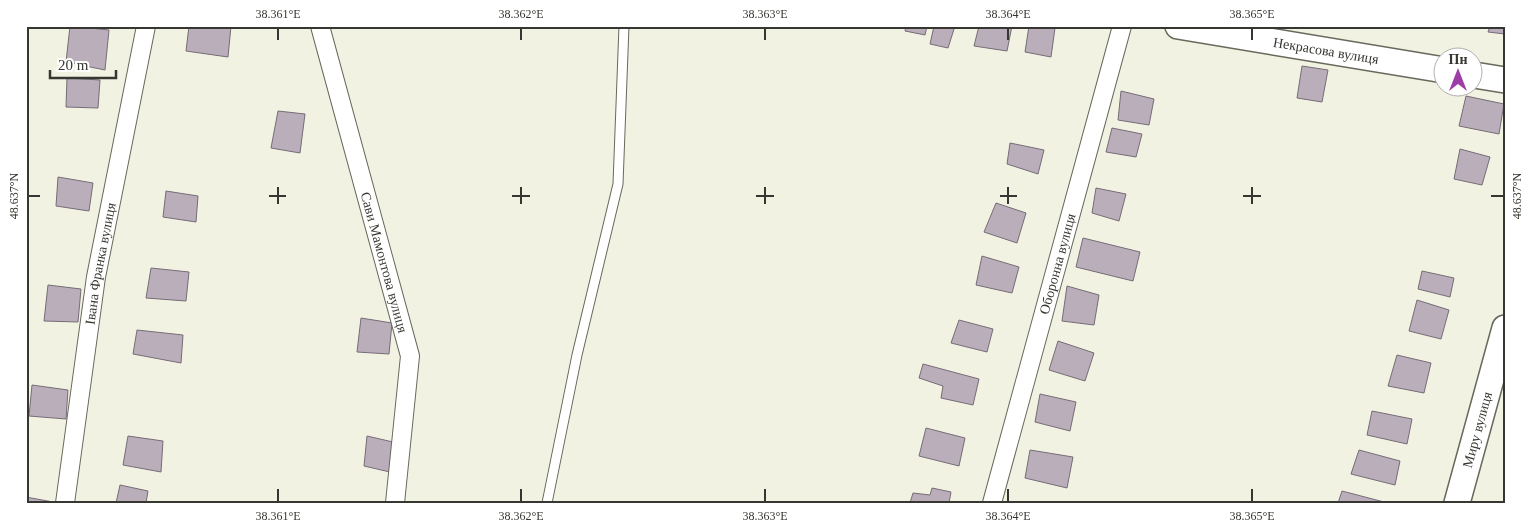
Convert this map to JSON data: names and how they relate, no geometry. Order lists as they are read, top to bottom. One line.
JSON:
{"streets":{"street":["Некрасова вулиця","Сави Мамонтова вулиця","Івана Франка вулиця","Оборонна вулиця","Миру вулиця"]},"scale_bar":"20 m","north":"top","coordinates":["38.361°E","38.362°E","38.363°E","38.364°E","38.365°E","48.637°N"]}
